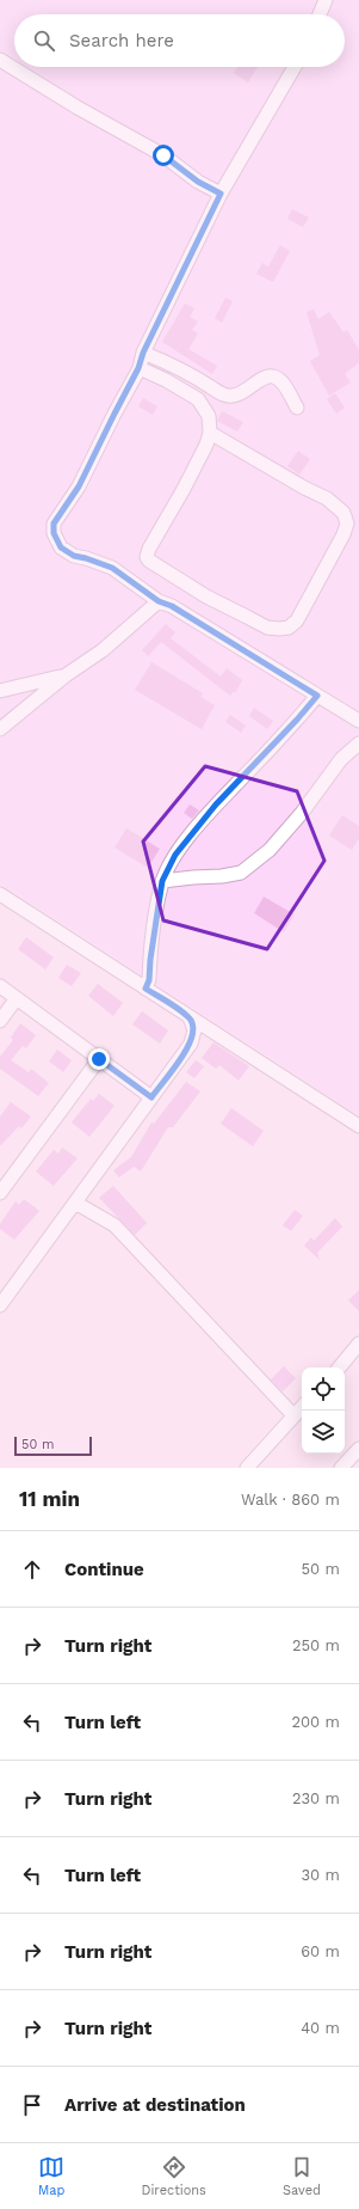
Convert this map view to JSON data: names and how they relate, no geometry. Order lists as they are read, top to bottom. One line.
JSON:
{"scale_bar":"50 m","page":{"search":"Search here","scale":"50 m","heading":["11 min","Walk · 860 m"],"list":[["Continue","50 m"],["Turn right","250 m"],["Turn left","200 m"],["Turn right","230 m"],["Turn left","30 m"],["Turn right","60 m"],["Turn right","40 m"],"Arrive at destination"],"nav":["Map","Directions","Saved"]}}
